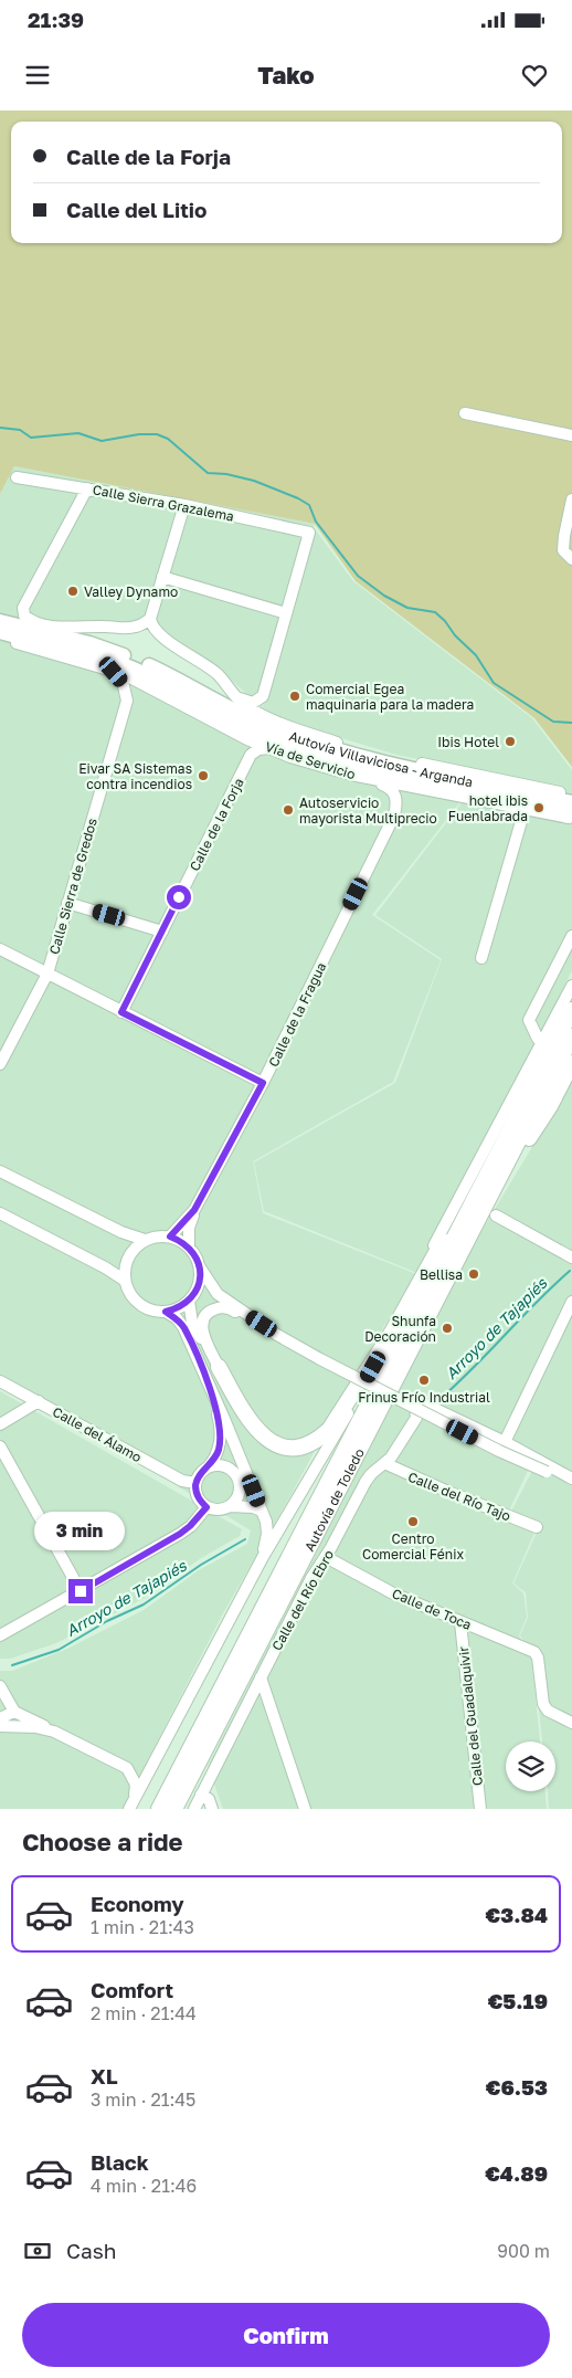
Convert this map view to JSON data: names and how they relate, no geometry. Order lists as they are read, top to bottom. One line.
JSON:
{"streets":{"highway":["Autovía de Toledo"],"main road":["Autovía Villaviciosa - Arganda"],"street":["Calle Sierra Grazalema","Vía de Servicio","Calle de la Forja","Calle Sierra de Gredos","Calle de la Fragua","Calle del Álamo","Calle del Río Tajo","Calle del Río Ebro","Calle de Toca","Calle del Guadalquivir"]},"crossings":[["Autovía Villaviciosa - Arganda","Vía de Servicio"],["Vía de Servicio","Calle de la Fragua"],["Calle del Río Tajo","Calle del Río Ebro"],["Calle del Río Ebro","Calle de Toca"],["Calle de Toca","Calle del Guadalquivir"]],"water":["Arroyo de Tajapiés"],"places":["Valley Dynamo","Comercial Egea maquinaria para la madera","Ibis Hotel","Eivar SA Sistemas contra incendios","hotel ibis Fuenlabrada","Autoservicio mayorista Multiprecio","Bellisa","Shunfa Decoración","Frinus Frío Industrial","Centro Comercial Fénix"],"page":{"status":"21:39","header":"Tako","banner":["Calle de la Forja","Calle del Litio"],"bubble":"3 min","heading":"Choose a ride","list":[{"name":"Economy","note":"1 min · 21:43","value":"€3.84"},{"name":"Comfort","note":"2 min · 21:44","value":"€5.19"},{"name":"XL","note":"3 min · 21:45","value":"€6.53"},{"name":"Black","note":"4 min · 21:46","value":"€4.89"}],"pay":["Cash","900 m"],"buttons":"Confirm"}}
